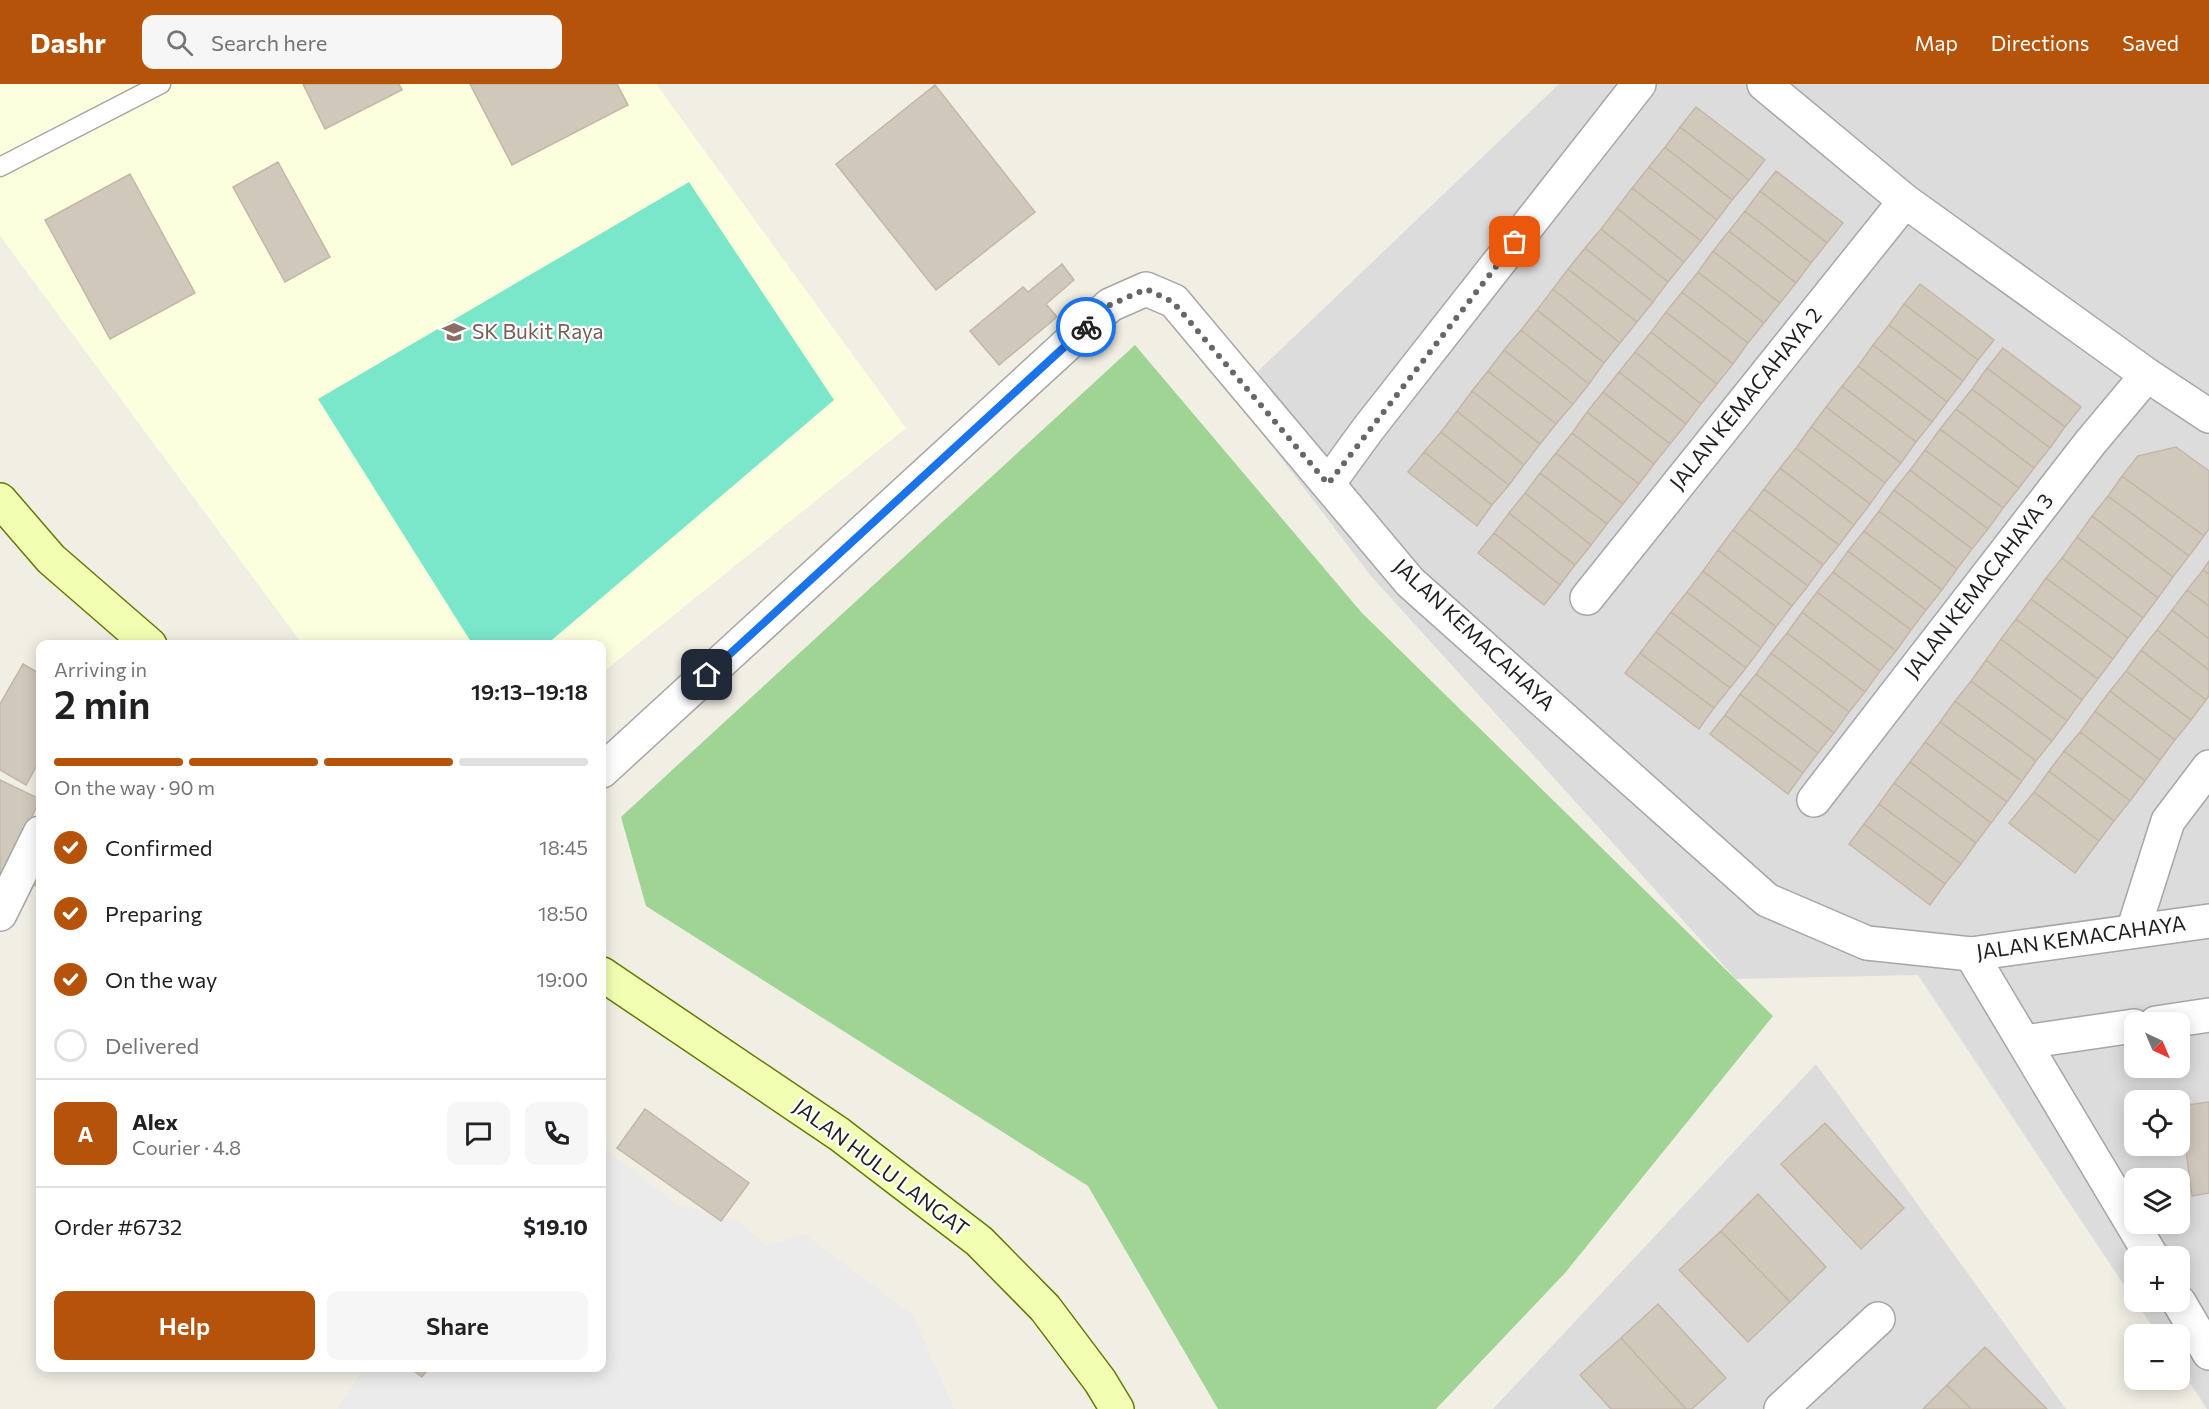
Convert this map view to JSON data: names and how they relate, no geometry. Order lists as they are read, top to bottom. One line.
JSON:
{"streets":{"main road":["JALAN HULU LANGAT"],"street":["JALAN KEMACAHAYA 2","JALAN KEMACAHAYA 3","JALAN KEMACAHAYA"]},"places":{"school or university":["SK Bukit Raya"]},"north":"bottom right","page":{"header":"Dashr","search":"Search here","nav":["Map","Directions","Saved"],"heading":["2 min","Arriving in","19:13–19:18"],"panel":["Alex","Courier · 4.8","Order #6732","$19.10"],"bar":"On the way · 90 m","list":[["Confirmed","18:45"],["Preparing","18:50"],["On the way","19:00"],"Delivered"],"map_buttons":["+","−"],"round":"A","buttons":["Help","Share"]}}
